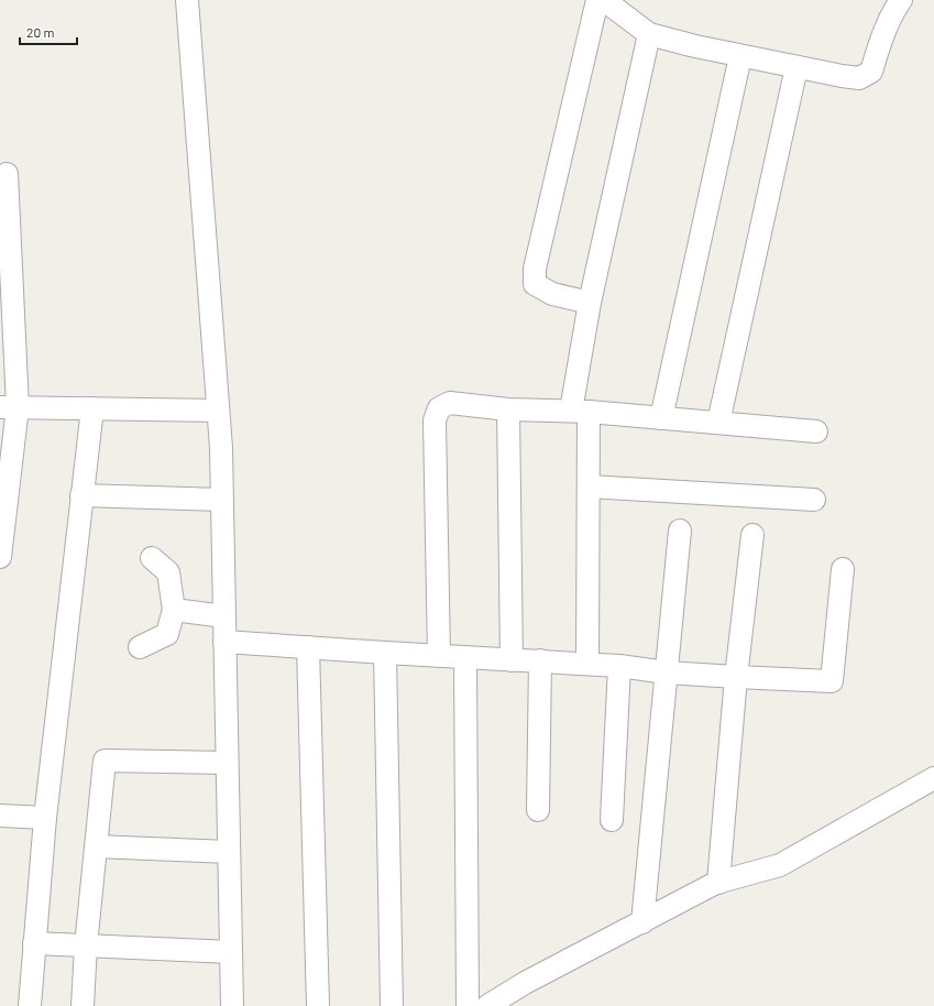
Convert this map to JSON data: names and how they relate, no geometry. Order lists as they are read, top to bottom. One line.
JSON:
{"scale_bar":"20 m"}
